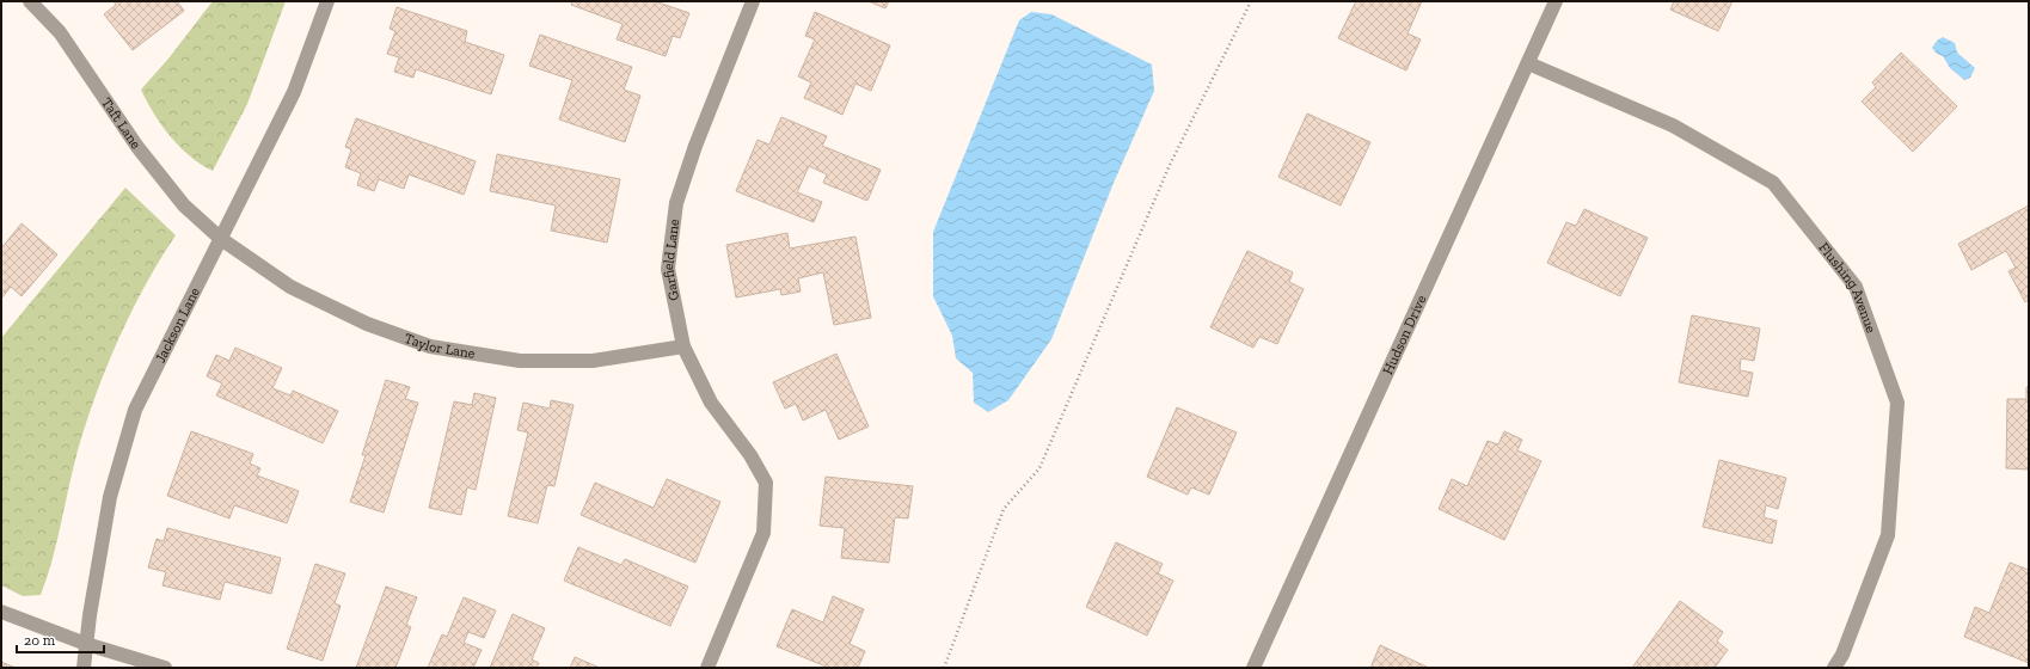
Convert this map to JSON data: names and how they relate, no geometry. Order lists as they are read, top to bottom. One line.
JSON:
{"streets":{"street":["Taft Lane","Garfield Lane","Flushing Avenue","Jackson Lane","Hudson Drive","Taylor Lane"]},"crossings":[["Taft Lane","Jackson Lane"],["Taft Lane","Taylor Lane"],["Garfield Lane","Taylor Lane"],["Flushing Avenue","Hudson Drive"],["Jackson Lane","Taylor Lane"]],"scale_bar":"20 m"}
